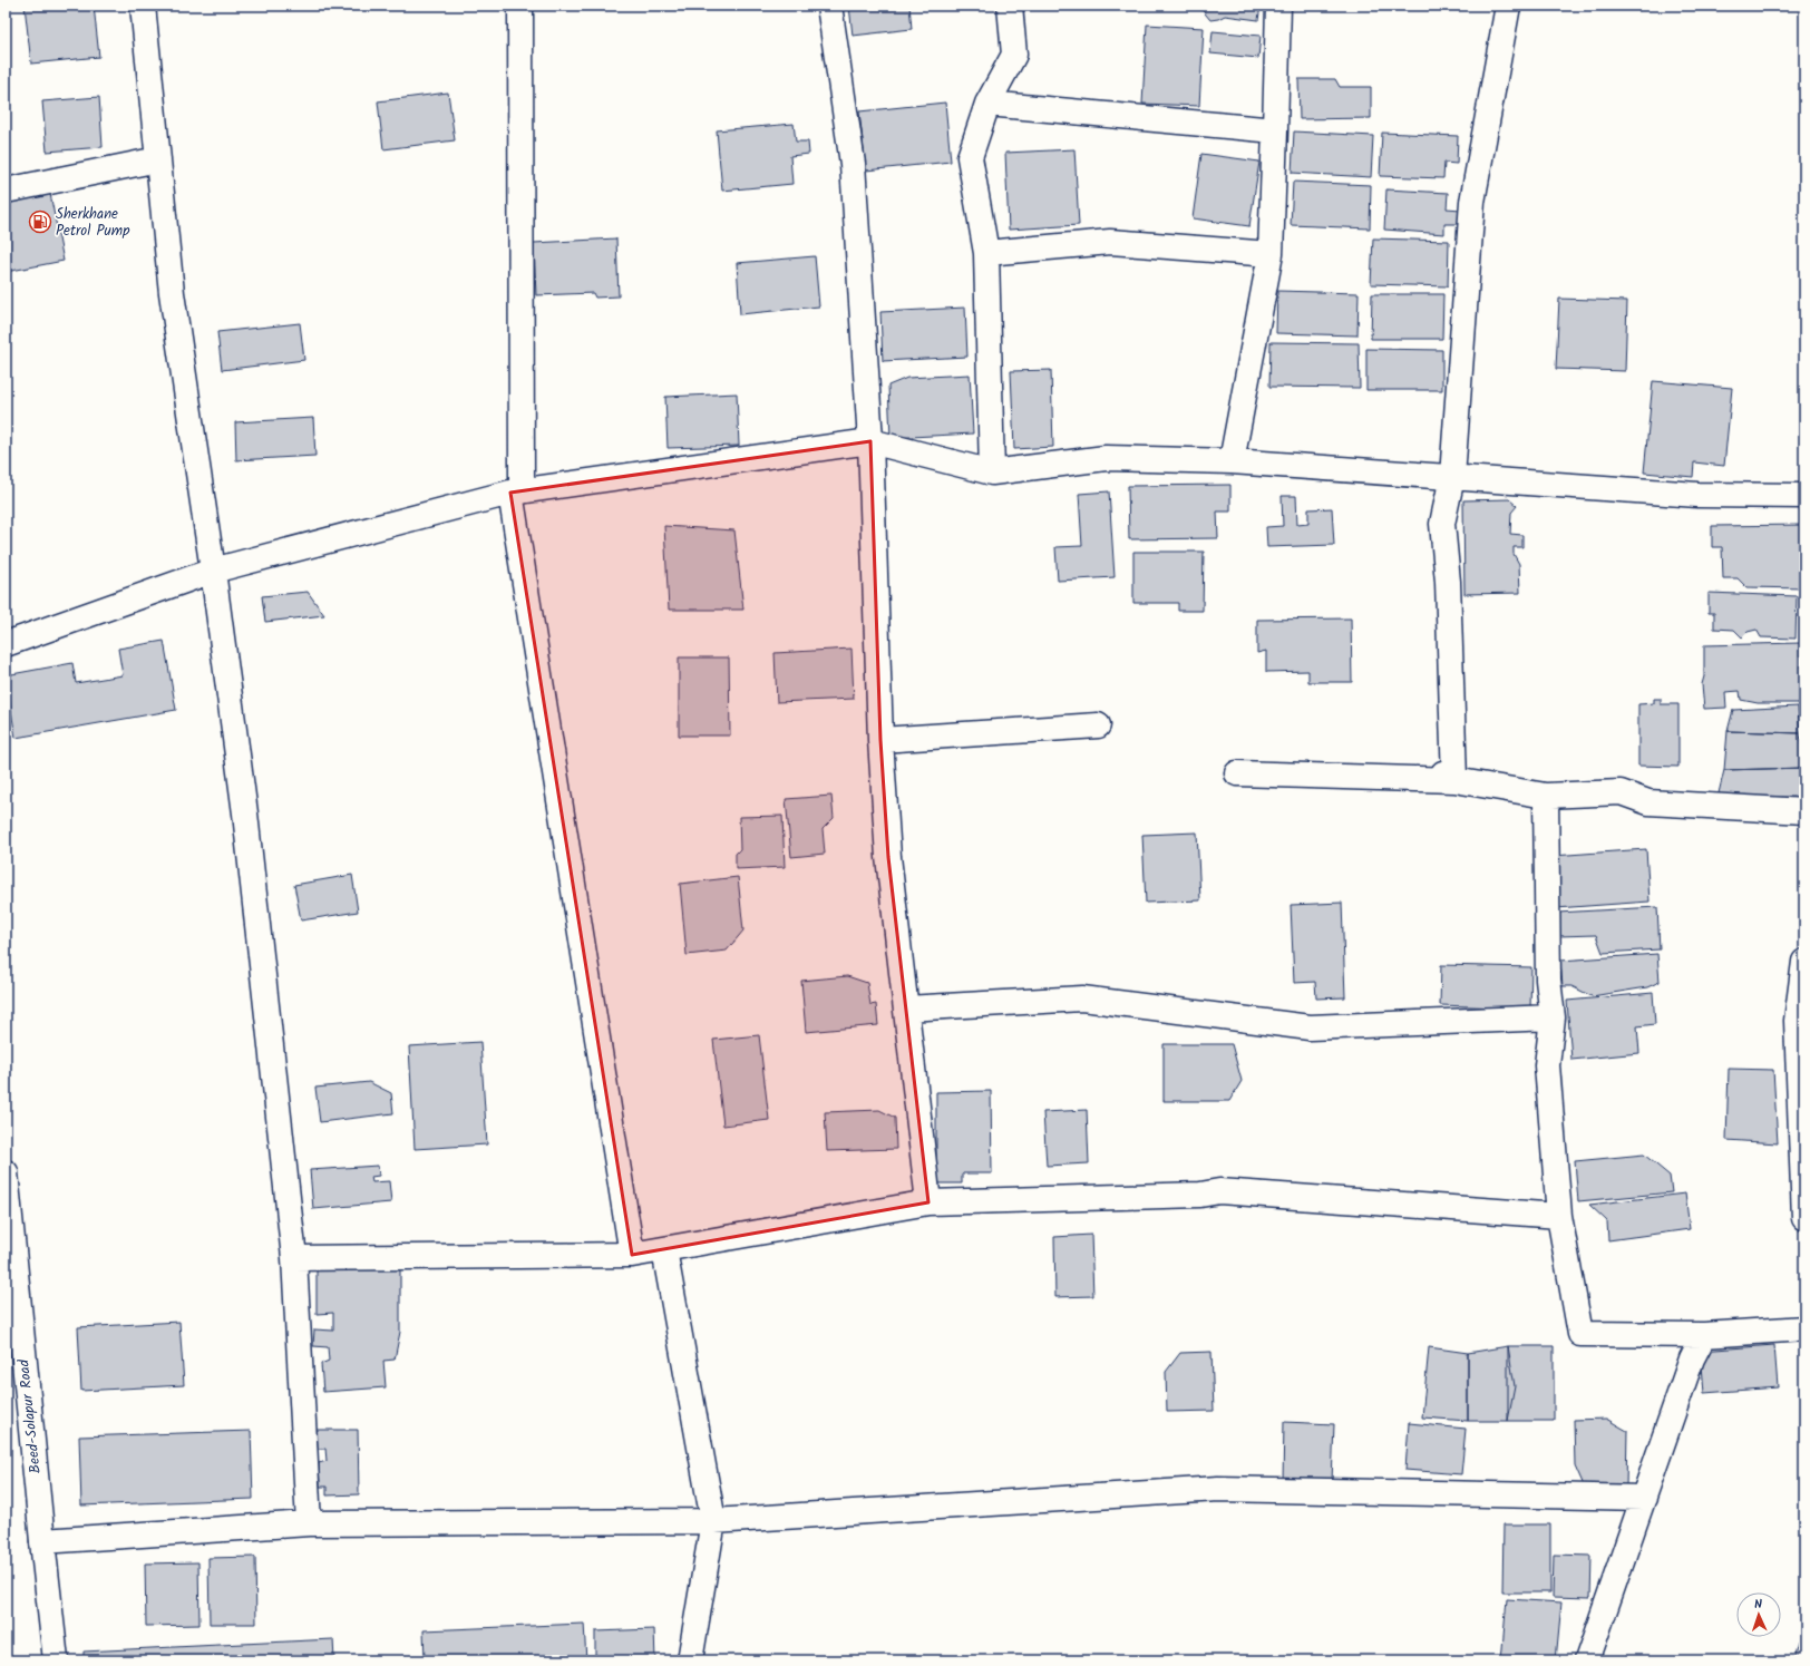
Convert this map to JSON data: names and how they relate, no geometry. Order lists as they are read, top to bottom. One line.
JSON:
{"streets":{"street":["Beed-Solapur Road"]},"places":{"fuel station":["Sherkhane Petrol Pump"]},"north":"top"}
